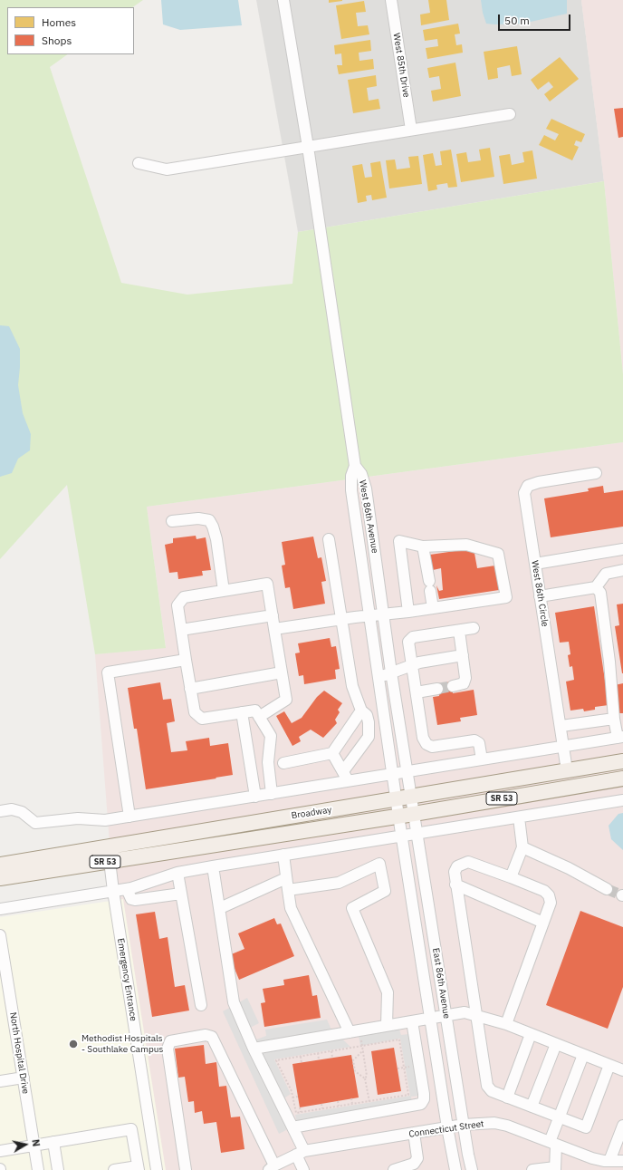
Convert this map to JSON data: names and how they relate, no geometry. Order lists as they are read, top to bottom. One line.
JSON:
{"streets":{"main road":["SR 53","Broadway"],"street":["West 85th Drive","West 86th Avenue","West 86th Circle","Emergency Entrance","East 86th Avenue","North Hospital Drive","Connecticut Street"]},"crossings":[["West 86th Avenue","Broadway"],["West 86th Avenue","East 86th Avenue"],["West 86th Circle","Broadway"],["Broadway","Emergency Entrance"],["Broadway","East 86th Avenue"],["East 86th Avenue","Connecticut Street"]],"places":["Methodist Hospitals - Southlake Campus"],"legend":["Homes","Shops"],"scale_bar":"50 m","north":"right"}
